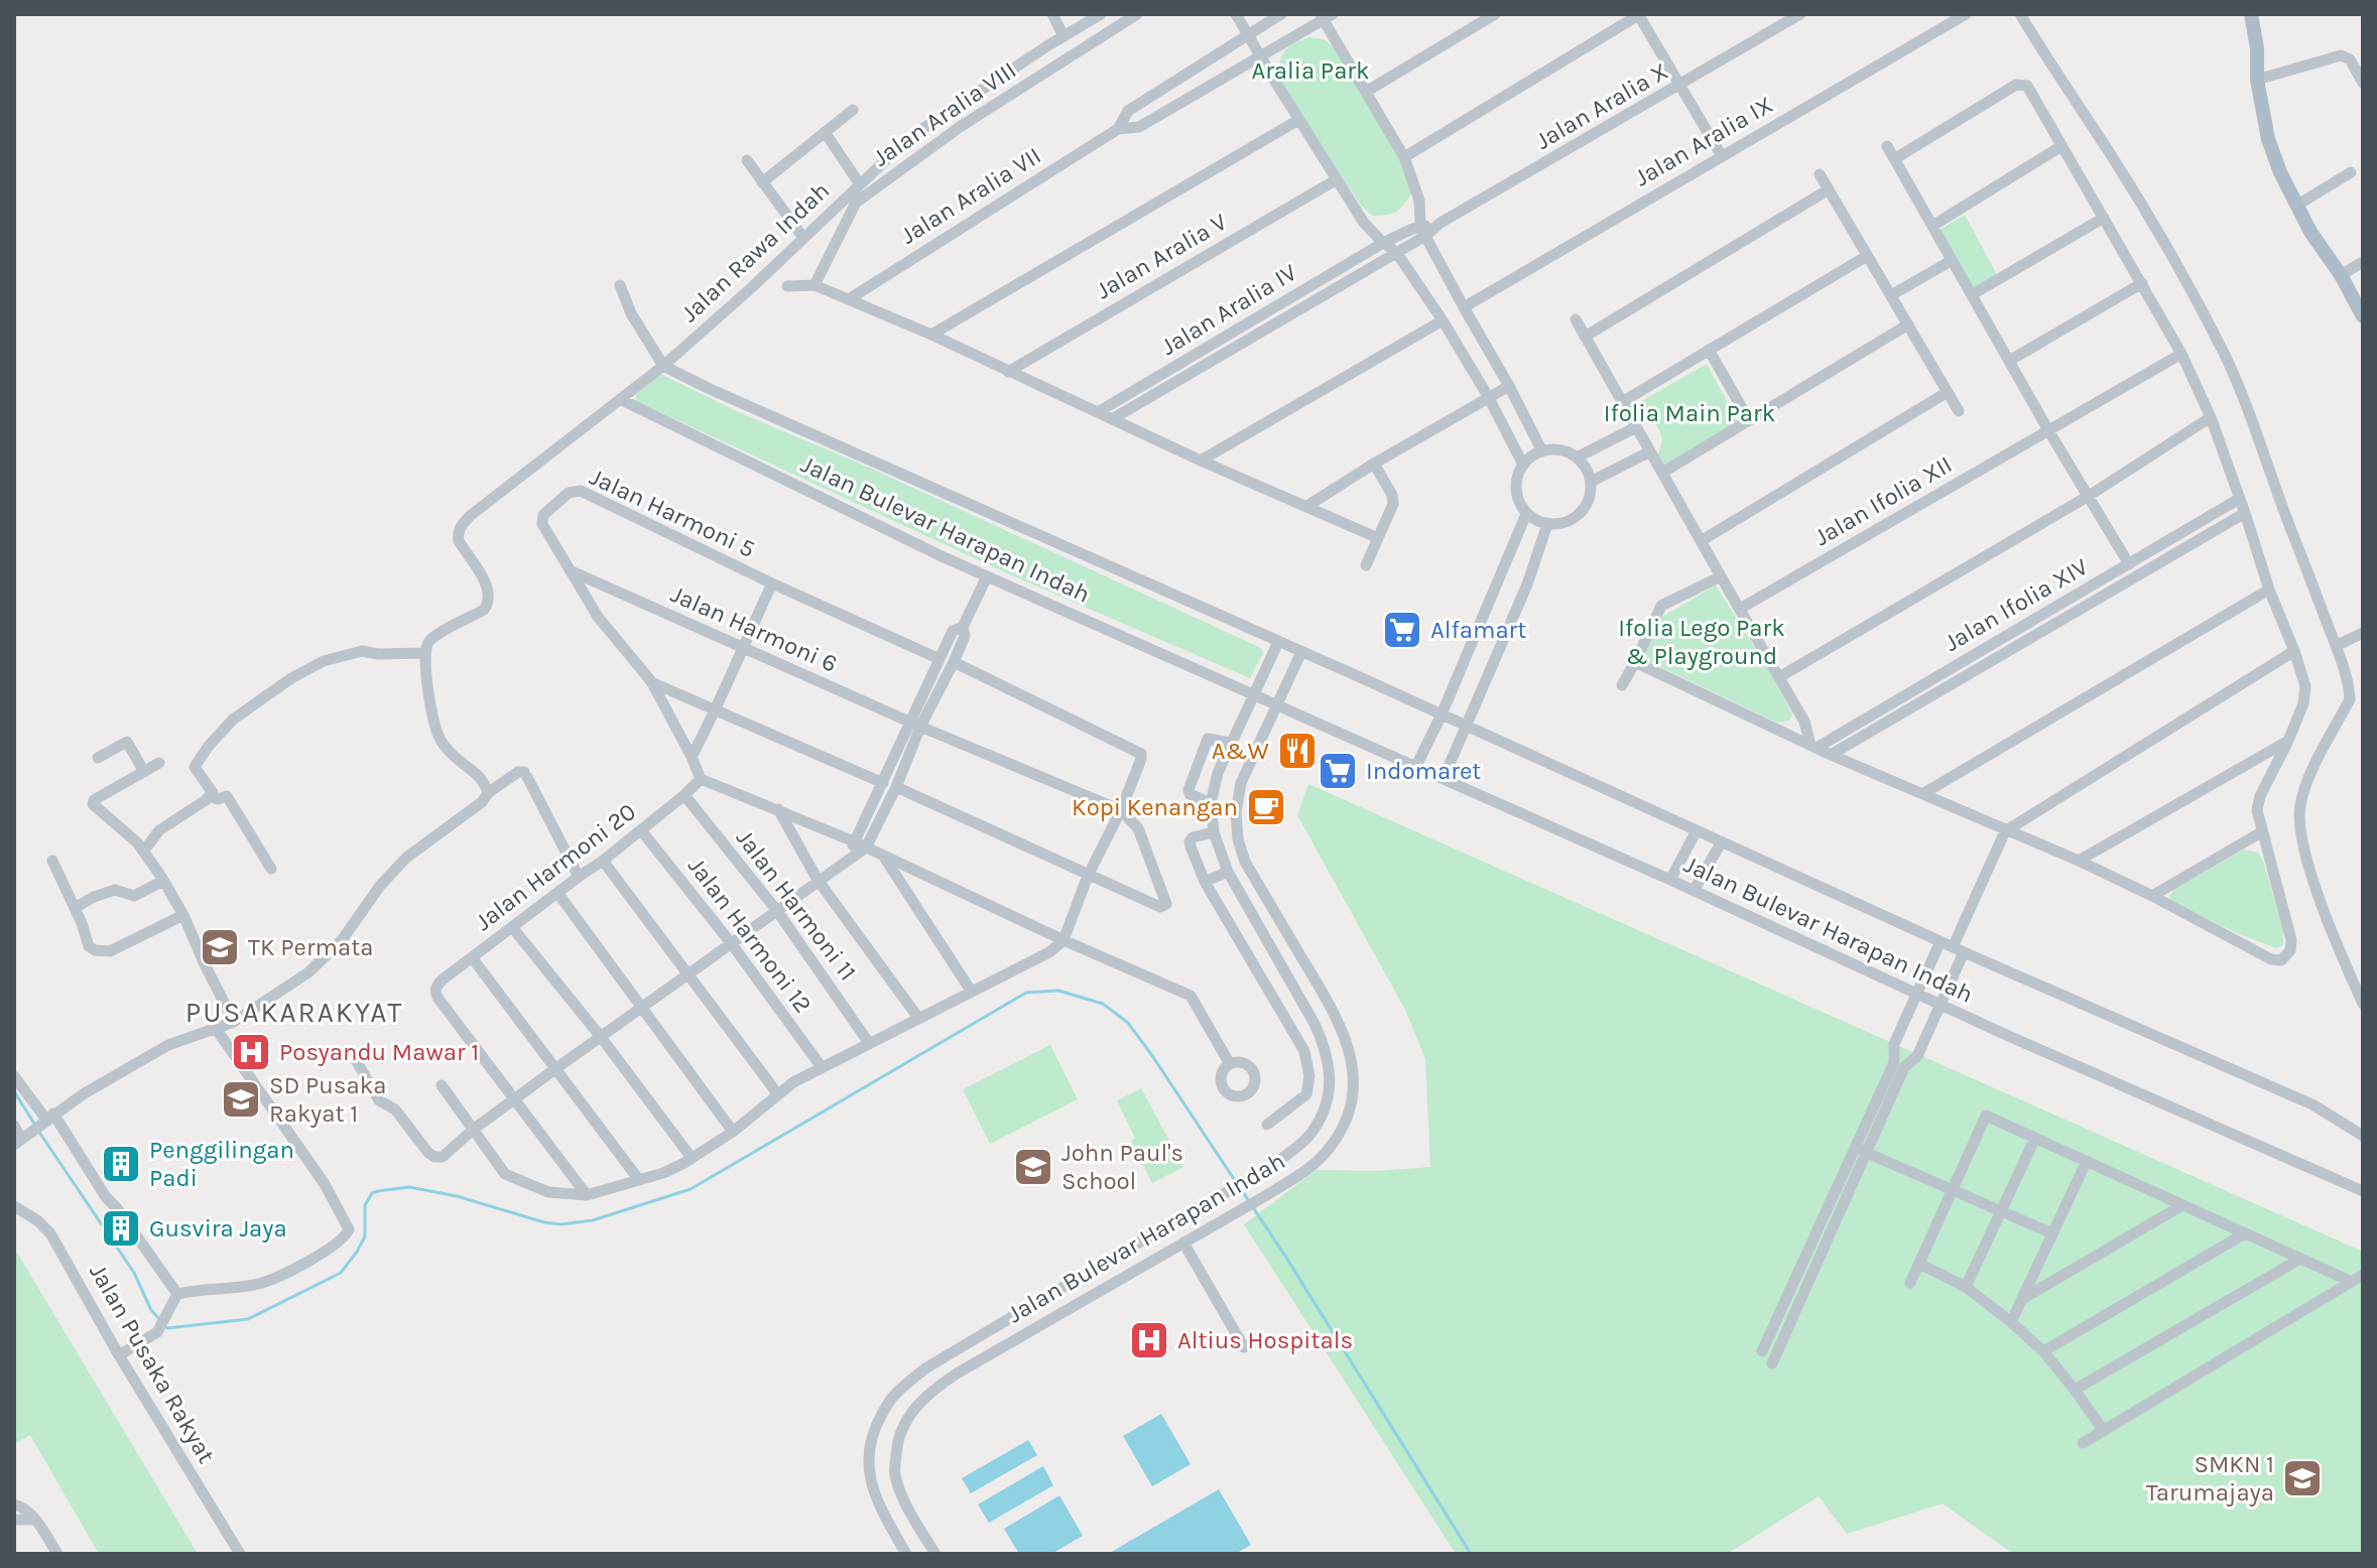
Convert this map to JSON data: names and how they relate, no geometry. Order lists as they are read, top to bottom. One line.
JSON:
{"streets":{"street":["Jalan Aralia X","Jalan Aralia VIII","Jalan Aralia IX","Jalan Aralia VII","Jalan Rawa Indah","Jalan Aralia V","Jalan Aralia IV","Jalan Ifolia XII","Jalan Harmoni 5","Jalan Bulevar Harapan Indah","Jalan Ifolia XIV","Jalan Harmoni 6","Jalan Harmoni 20","Jalan Harmoni 11","Jalan Harmoni 12","Jalan Pusaka Rakyat"]},"crossings":[["Jalan Aralia X","Jalan Aralia IV"],["Jalan Rawa Indah","Jalan Bulevar Harapan Indah"],["Jalan Harmoni 5","Jalan Harmoni 6"],["Jalan Harmoni 5","Jalan Harmoni 20"],["Jalan Harmoni 20","Jalan Harmoni 11"],["Jalan Harmoni 20","Jalan Harmoni 12"]],"districts":["PUSAKARAKYAT"],"parks":["Aralia Park","Ifolia Main Park","Ifolia Lego Park & Playground"],"places":{"supermarket":["Alfamart","Indomaret"],"restaurant":["A&W"],"cafe":["Kopi Kenangan"],"school or university":["TK Permata","SD Pusaka Rakyat 1","John Paul's School","SMKN 1 Tarumajaya"],"hospital":["Posyandu Mawar 1","Altius Hospitals"],"building":["Penggilingan Padi","Gusvira Jaya"]}}
